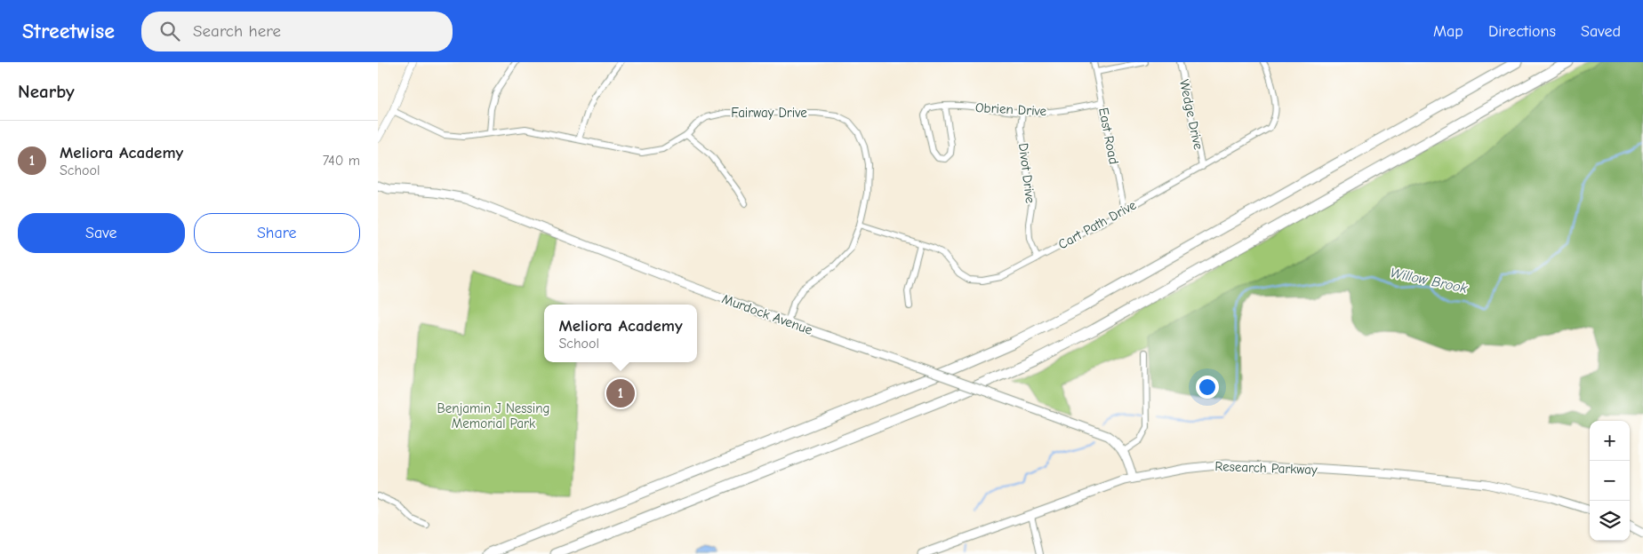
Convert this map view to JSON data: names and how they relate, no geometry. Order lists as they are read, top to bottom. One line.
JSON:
{"streets":{"main road":["Murdock Avenue","Research Parkway"],"street":["Obrien Drive","Fairway Drive","Wedge Drive","East Road","Divot Drive","Cart Path Drive"]},"crossings":[["Obrien Drive","East Road"],["Obrien Drive","Divot Drive"],["Fairway Drive","Cart Path Drive"],["Fairway Drive","Murdock Avenue"],["Wedge Drive","Cart Path Drive"],["East Road","Cart Path Drive"],["Divot Drive","Cart Path Drive"]],"water":["Willow Brook"],"parks":["Benjamin J Nessing Memorial Park"],"page":{"header":"Streetwise","search":"Search here","nav":["Map","Directions","Saved"],"heading":"Nearby","list":[{"mark":"1","name":"Meliora Academy","note":"School","value":"740 m"}],"buttons":["Save","Share"],"popup":["Meliora Academy","School"],"pins":"1","map_buttons":["+","−"]}}
